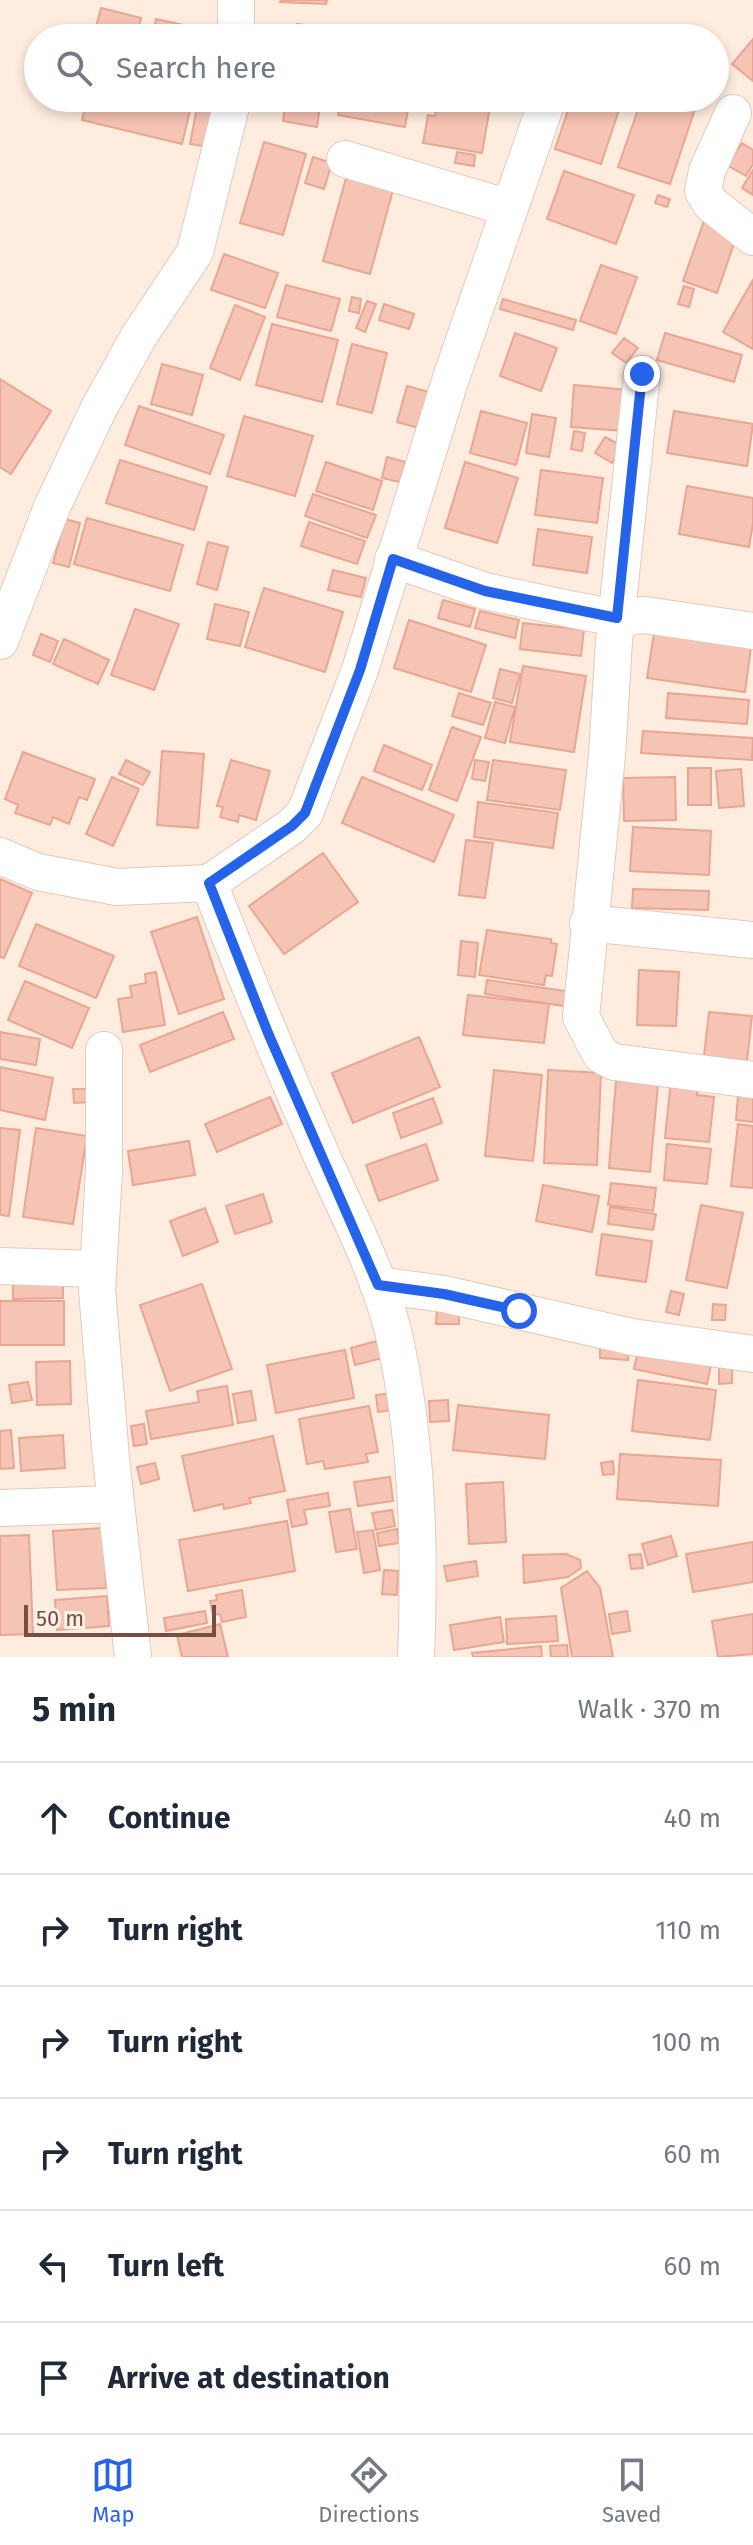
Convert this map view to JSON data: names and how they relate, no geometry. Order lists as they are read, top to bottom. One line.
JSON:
{"scale_bar":"50 m","page":{"search":"Search here","scale":"50 m","heading":["5 min","Walk · 370 m"],"list":[["Continue","40 m"],["Turn right","110 m"],["Turn right","100 m"],["Turn right","60 m"],["Turn left","60 m"],"Arrive at destination"],"nav":["Map","Directions","Saved"]}}
